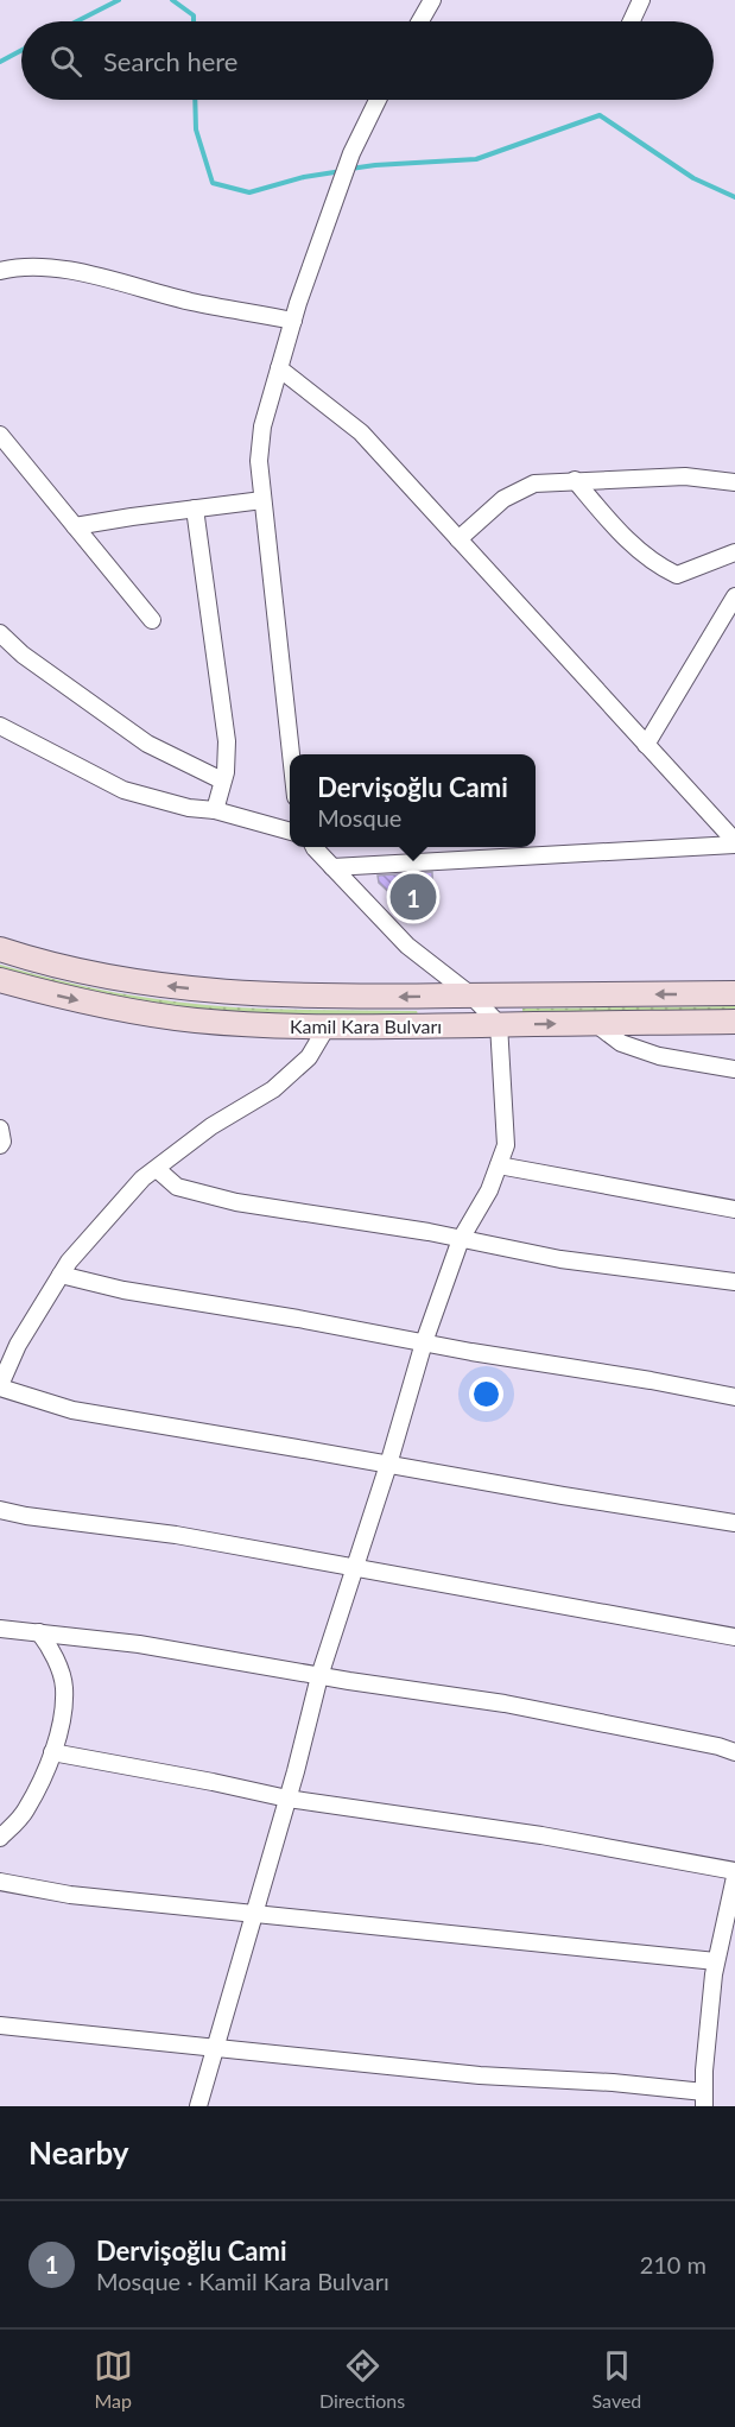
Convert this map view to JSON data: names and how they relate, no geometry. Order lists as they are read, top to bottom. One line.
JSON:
{"streets":{"main road":["Kamil Kara Bulvarı"]},"page":{"search":"Search here","popup":["Dervişoğlu Cami","Mosque"],"pins":"1","heading":"Nearby","list":[{"mark":"1","name":"Dervişoğlu Cami","note":"Mosque · Kamil Kara Bulvarı","value":"210 m"}],"nav":["Map","Directions","Saved"]}}
